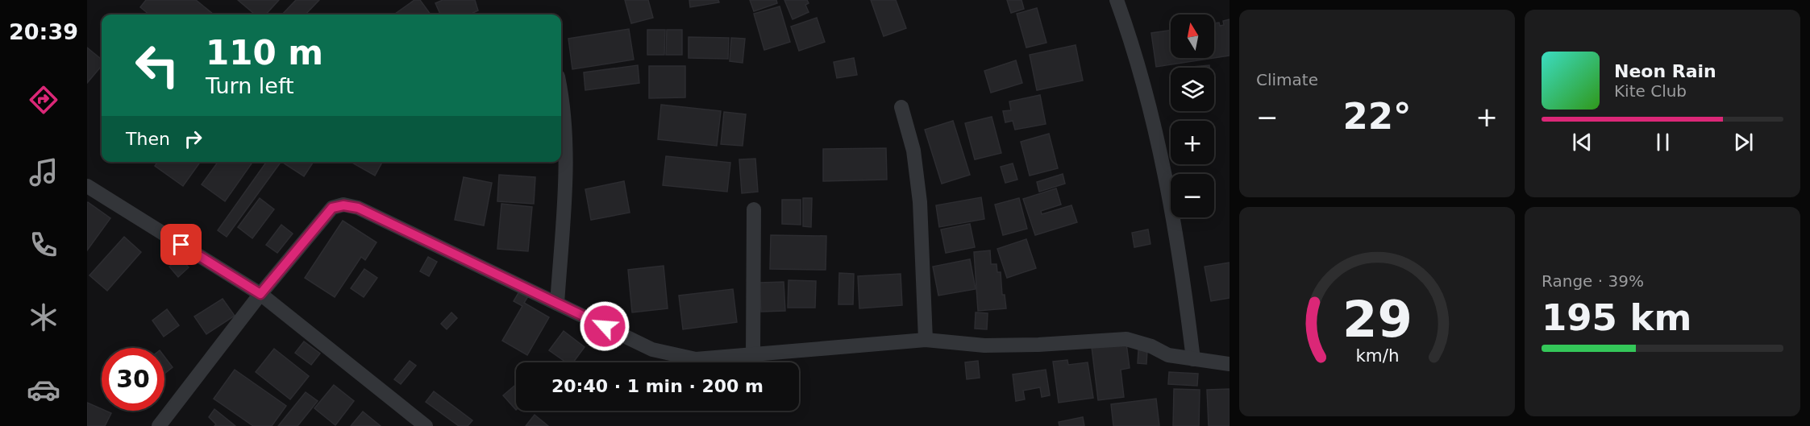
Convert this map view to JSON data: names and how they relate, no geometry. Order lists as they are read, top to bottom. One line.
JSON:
{"north":"top","page":{"tabs":"20:39","tile":["Climate",["Range · 39%","195 km"]],"map_buttons":["+","−"],"turn":["110 m","Turn left"],"song":["Neon Rain","Kite Club"],"heat":["−","22°","+"],"then":"Then","limit":"30","trip":"20:40 · 1 min · 200 m","gauge":["29","km/h"]}}
